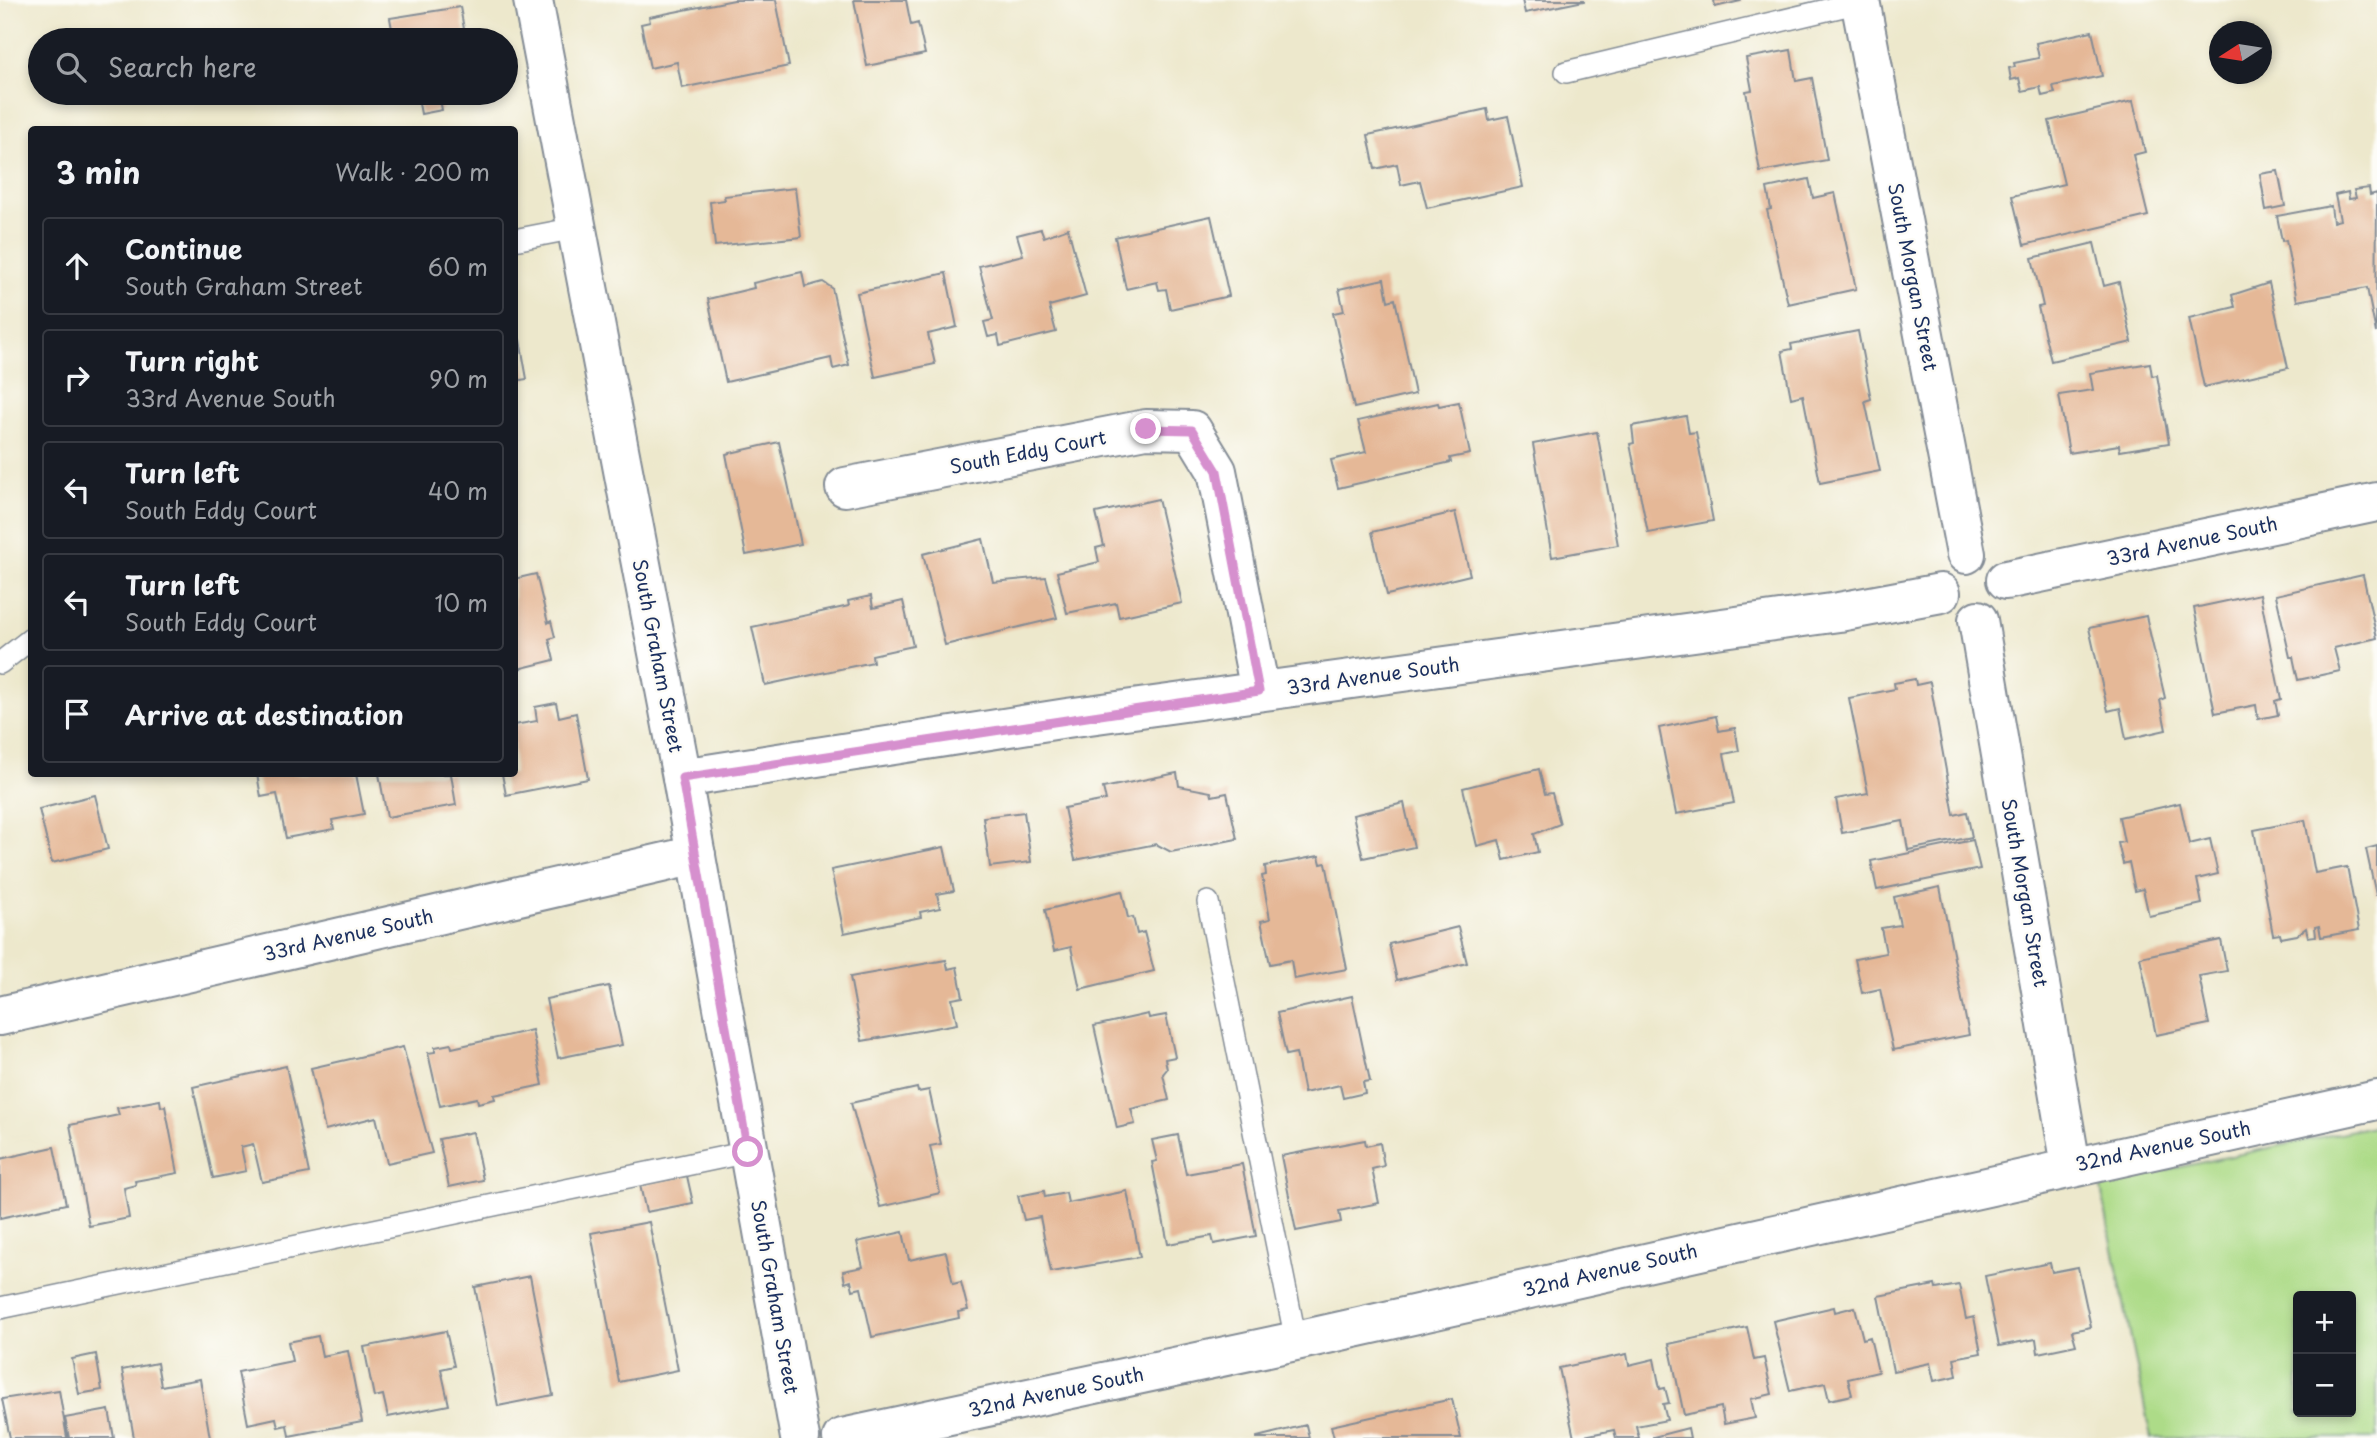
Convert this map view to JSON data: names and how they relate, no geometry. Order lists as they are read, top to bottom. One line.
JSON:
{"streets":{"street":["South Morgan Street","South Eddy Court","33rd Avenue South","South Graham Street","32nd Avenue South"]},"crossings":[["South Morgan Street","33rd Avenue South"],["South Morgan Street","32nd Avenue South"],["South Eddy Court","33rd Avenue South"],["33rd Avenue South","South Graham Street"]],"north":"left","page":{"search":"Search here","heading":["3 min","Walk · 200 m"],"list":[["Continue","South Graham Street","60 m"],["Turn right","33rd Avenue South","90 m"],["Turn left","South Eddy Court","40 m"],["Turn left","South Eddy Court","10 m"],"Arrive at destination"],"map_buttons":["+","−"]}}
